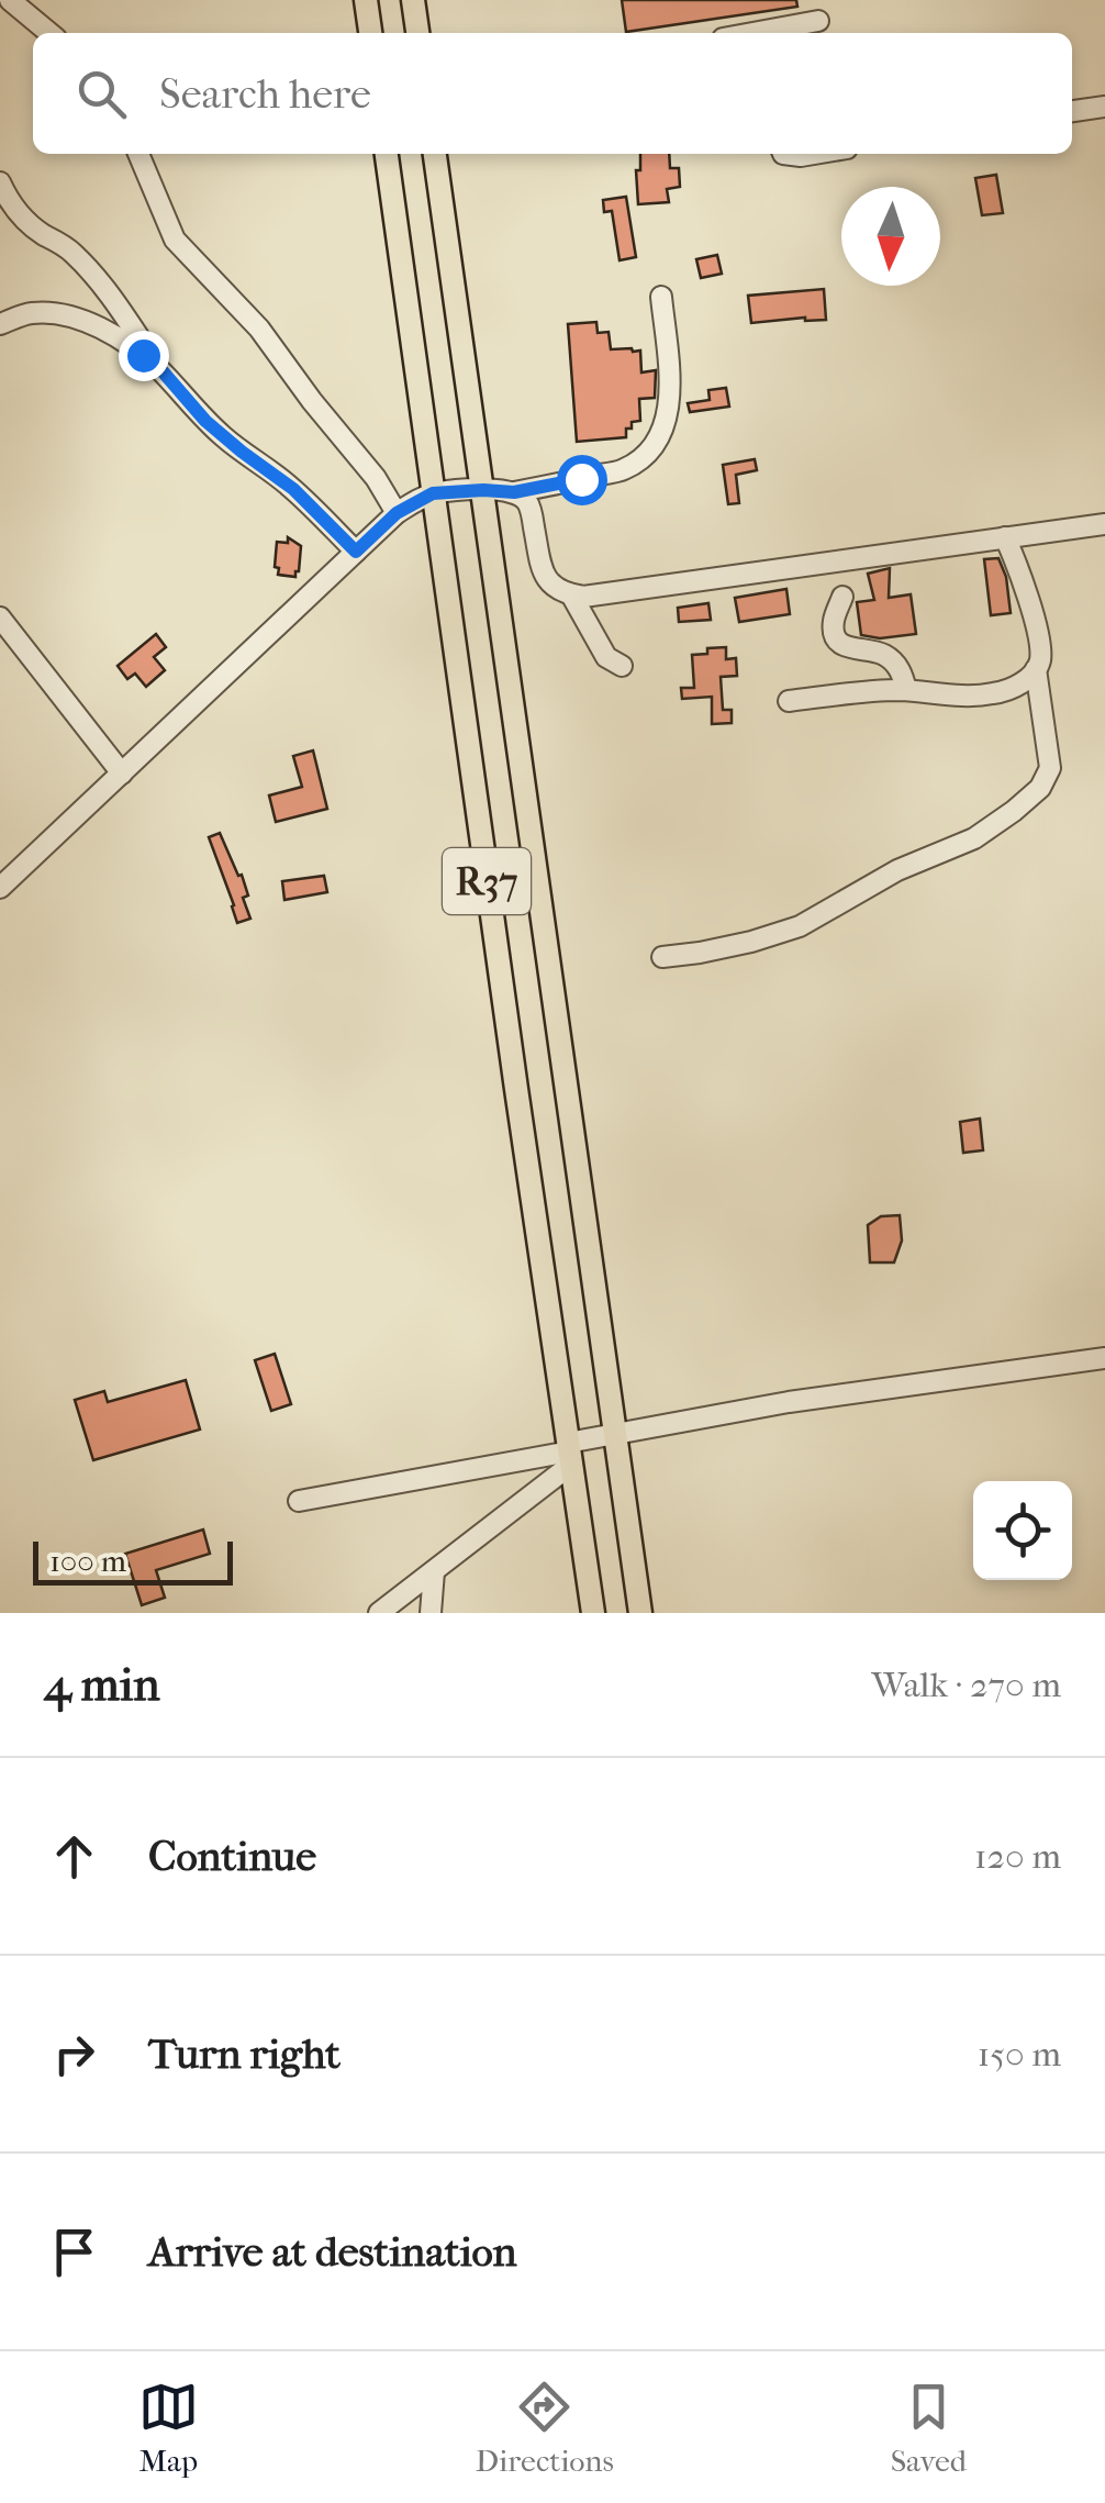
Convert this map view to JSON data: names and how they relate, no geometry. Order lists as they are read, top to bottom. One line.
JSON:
{"streets":{"main road":["R37"]},"scale_bar":"100 m","north":"bottom","page":{"search":"Search here","scale":"100 m","heading":["4 min","Walk · 270 m"],"list":[["Continue","120 m"],["Turn right","150 m"],"Arrive at destination"],"nav":["Map","Directions","Saved"]}}
